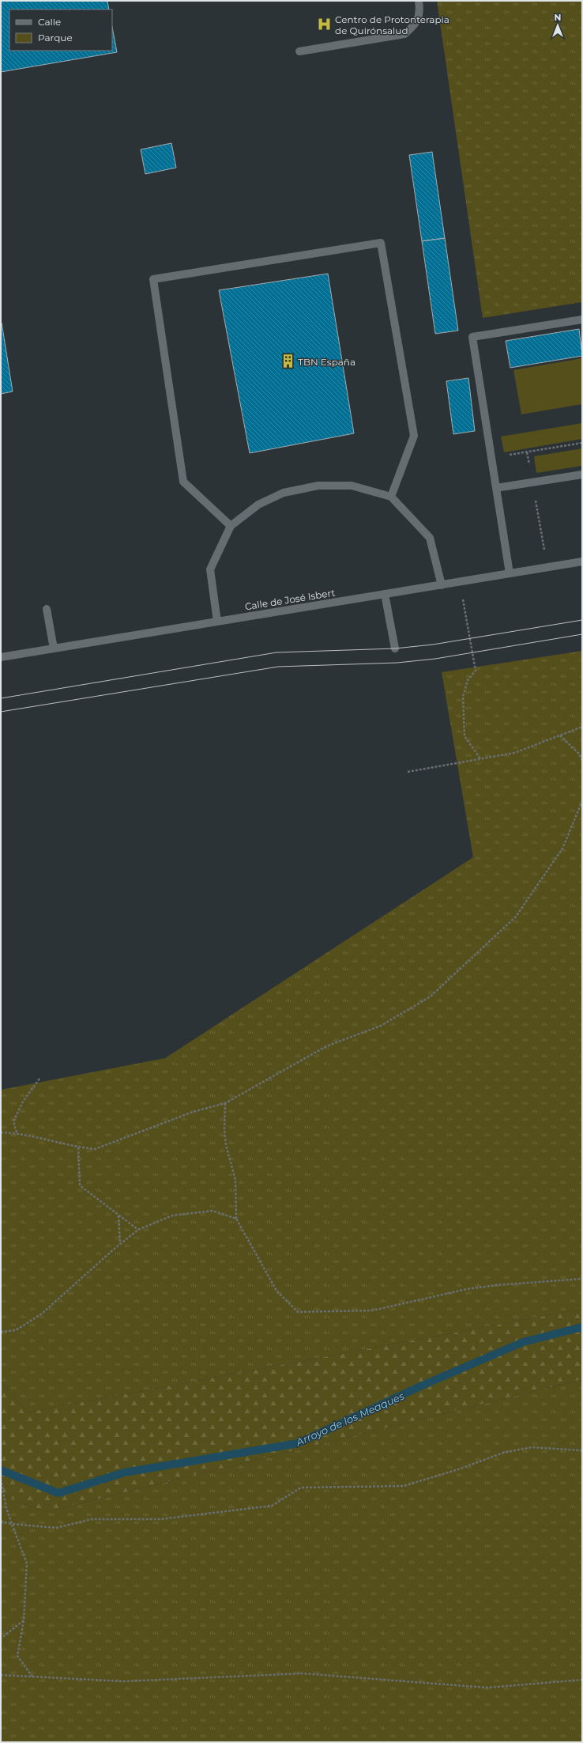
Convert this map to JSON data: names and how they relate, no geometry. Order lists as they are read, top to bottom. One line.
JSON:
{"streets":{"street":["Calle de José Isbert"]},"water":["Arroyo de los Meaques"],"places":{"hospital":["Centro de Protonterapia de Quirónsalud"],"building":["TBN España"]},"legend":["Calle","Parque"],"north":"top"}
